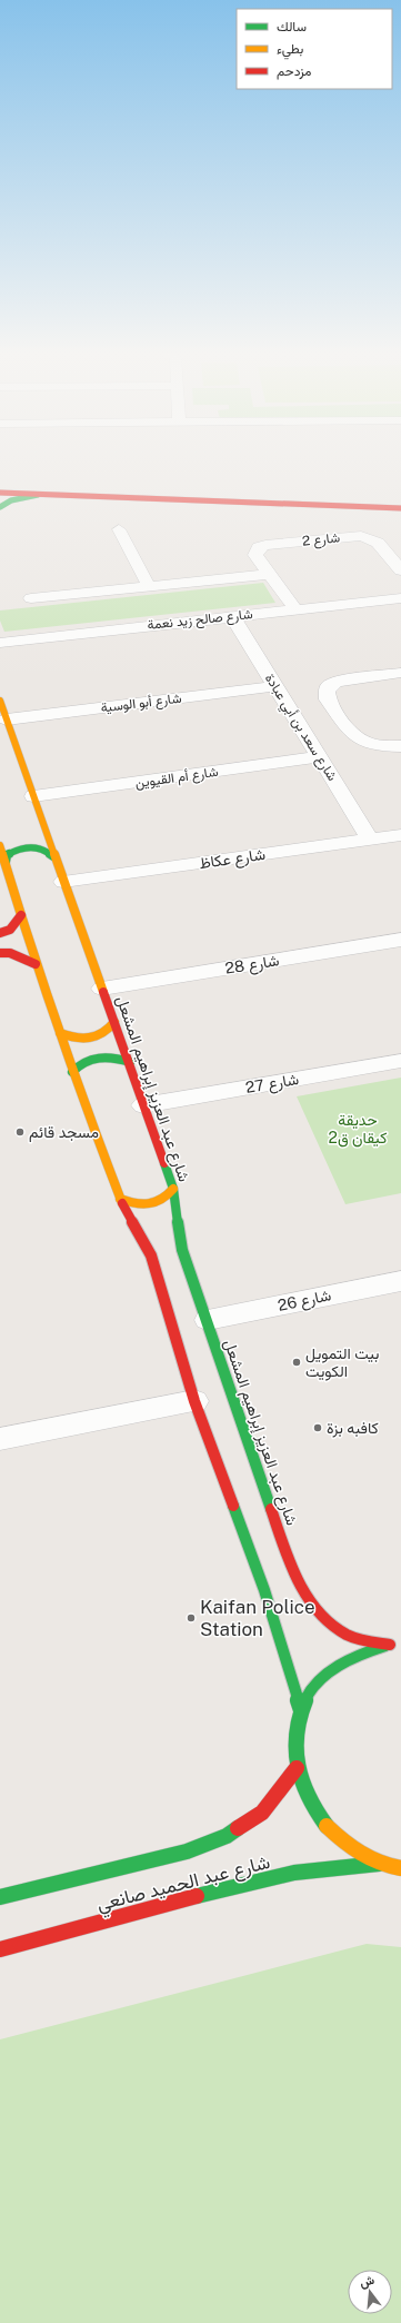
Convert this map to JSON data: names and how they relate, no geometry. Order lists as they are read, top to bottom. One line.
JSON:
{"streets":{"main road":["شارع عبد العزيز إبراهيم المشعل","شارع عبد الحميد صانعي"],"street":["شارع 2","شارع صالح زيد نعمة","شارع أبو الوسية","شارع سعد بن أبي عبادة","شارع أم القيوين","شارع عكاظ","شارع 28","شارع 27","شارع 26"]},"crossings":[["شارع 2","شارع صالح زيد نعمة"],["شارع صالح زيد نعمة","شارع سعد بن أبي عبادة"],["شارع أبو الوسية","شارع سعد بن أبي عبادة"],["شارع أبو الوسية","شارع عبد العزيز إبراهيم المشعل"],["شارع سعد بن أبي عبادة","شارع أم القيوين"],["شارع سعد بن أبي عبادة","شارع عكاظ"],["شارع أم القيوين","شارع عبد العزيز إبراهيم المشعل"],["شارع عكاظ","شارع عبد العزيز إبراهيم المشعل"],["شارع 28","شارع عبد العزيز إبراهيم المشعل"],["شارع 27","شارع عبد العزيز إبراهيم المشعل"],["شارع عبد العزيز إبراهيم المشعل","شارع 26"]],"parks":["حديقة كيقان ق2"],"places":["مسجد قائم","بيت التمويل الكويت","كافبه بزة","Kaifan Police Station"],"legend":["سالك","بطيء","مزدحم"],"north":"top"}
